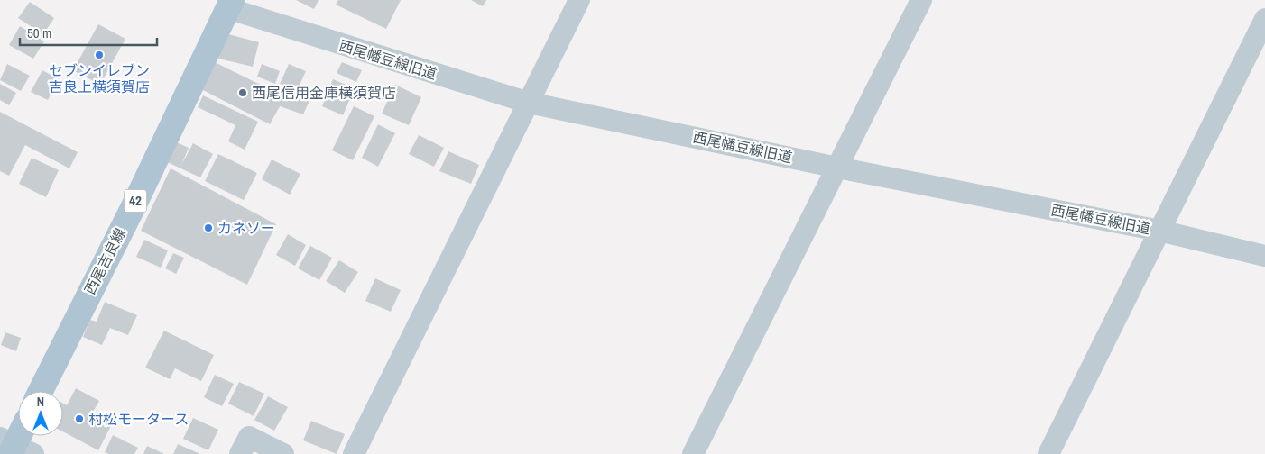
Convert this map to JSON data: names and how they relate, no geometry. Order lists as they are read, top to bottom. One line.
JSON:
{"streets":{"main road":["42","西尾吉良線"],"street":["西尾幡豆線旧道"]},"crossings":[["西尾幡豆線旧道","西尾吉良線"]],"places":["セブンイレブン 吉良上横須賀店","西尾信用金庫横須賀店","カネソー","村松モータース"],"scale_bar":"50 m","north":"top"}
